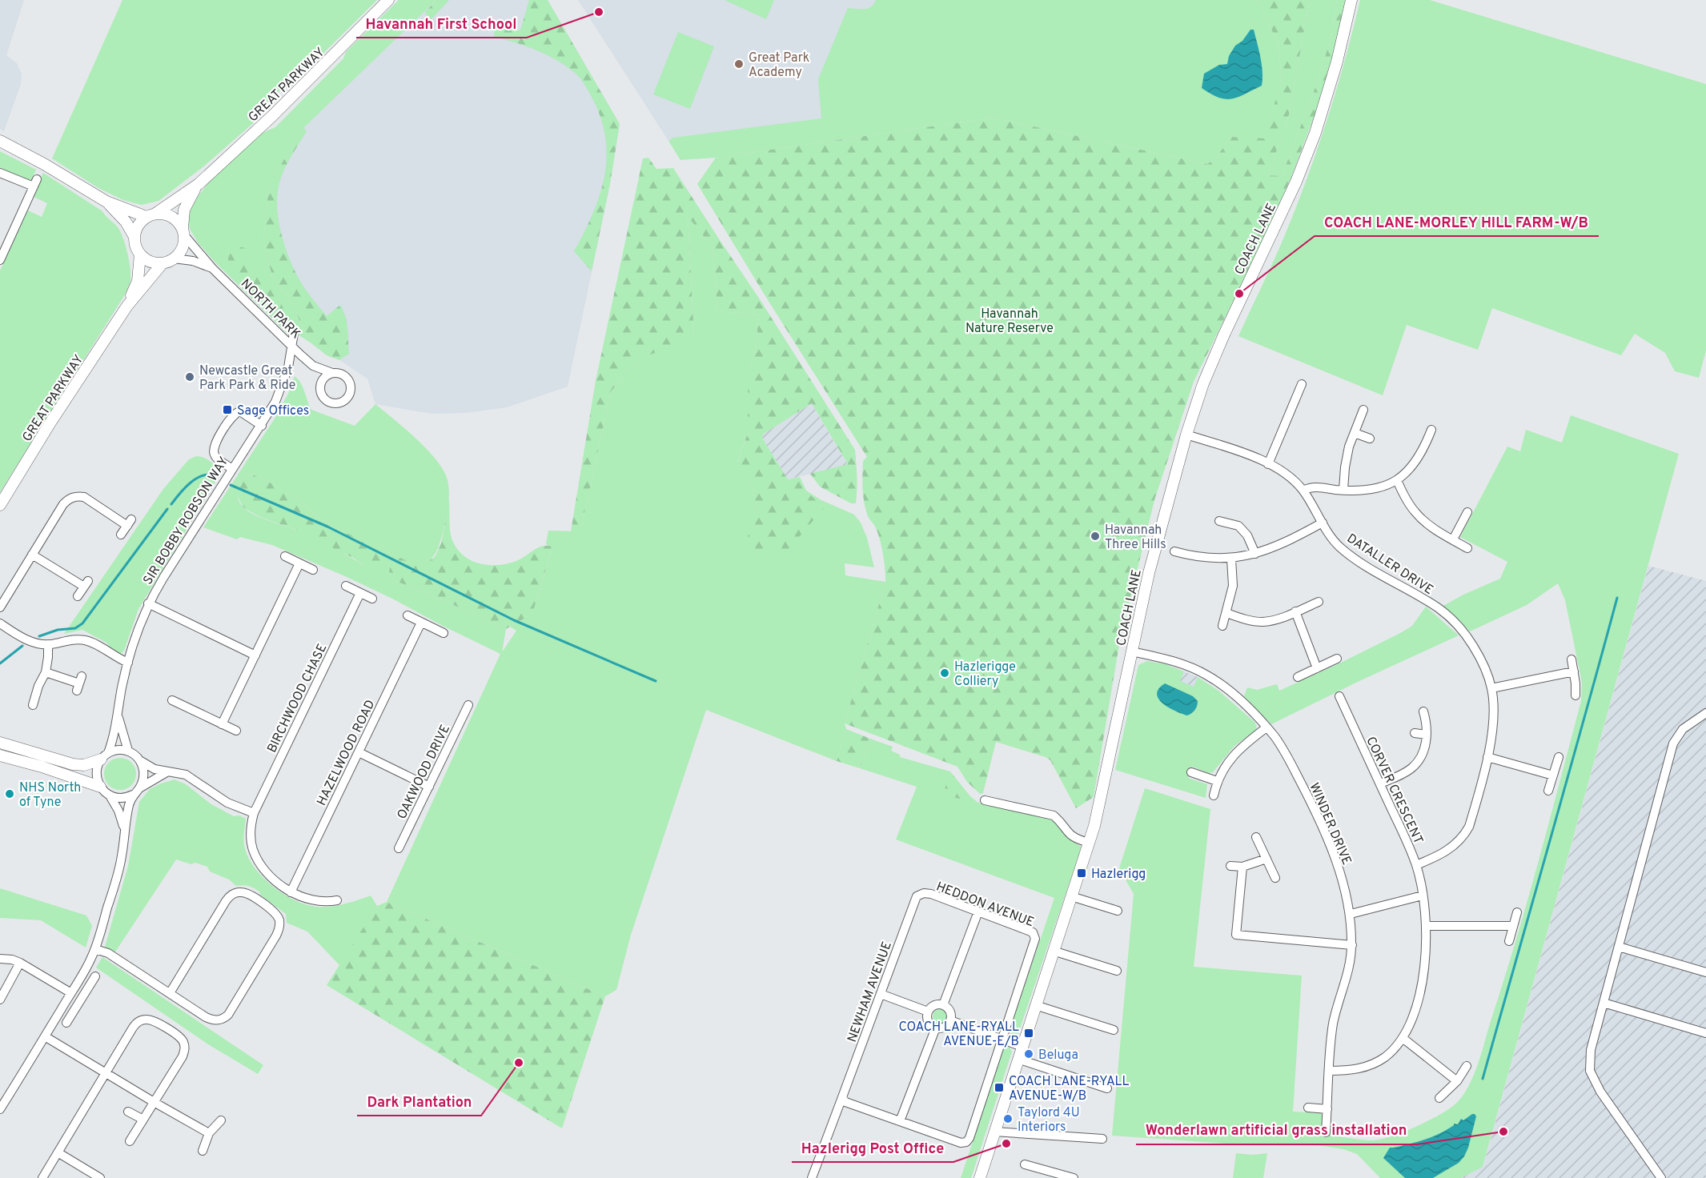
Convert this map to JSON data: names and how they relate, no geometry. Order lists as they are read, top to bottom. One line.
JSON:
{"streets":{"street":["GREAT PARKWAY","COACH LANE","NORTH PARK","SIR BOBBY ROBSON WAY","DATALLER DRIVE","BIRCHWOOD CHASE","HAZELWOOD ROAD","OAKWOOD DRIVE","CORVER CRESCENT","WINDER DRIVE","HEDDON AVENUE","NEWHAM AVENUE"]},"crossings":[["GREAT PARKWAY","NORTH PARK"],["COACH LANE","DATALLER DRIVE"],["COACH LANE","WINDER DRIVE"],["NORTH PARK","SIR BOBBY ROBSON WAY"],["DATALLER DRIVE","CORVER CRESCENT"],["CORVER CRESCENT","WINDER DRIVE"],["HEDDON AVENUE","NEWHAM AVENUE"]],"parks":["Havannah Nature Reserve"],"places":{"other":["Havannah First School","Great Park Academy","COACH LANE-MORLEY HILL FARM-W/B","Newcastle Great Park Park & Ride","Havannah Three Hills","Hazlerigge Colliery","NHS North of Tyne","Beluga","Dark Plantation","Taylord 4U Interiors","Wonderlawn artificial grass installation","Hazlerigg Post Office"],"transit":["Sage Offices","Hazlerigg","COACH LANE-RYALL AVENUE-E/B","COACH LANE-RYALL AVENUE-W/B"]}}
